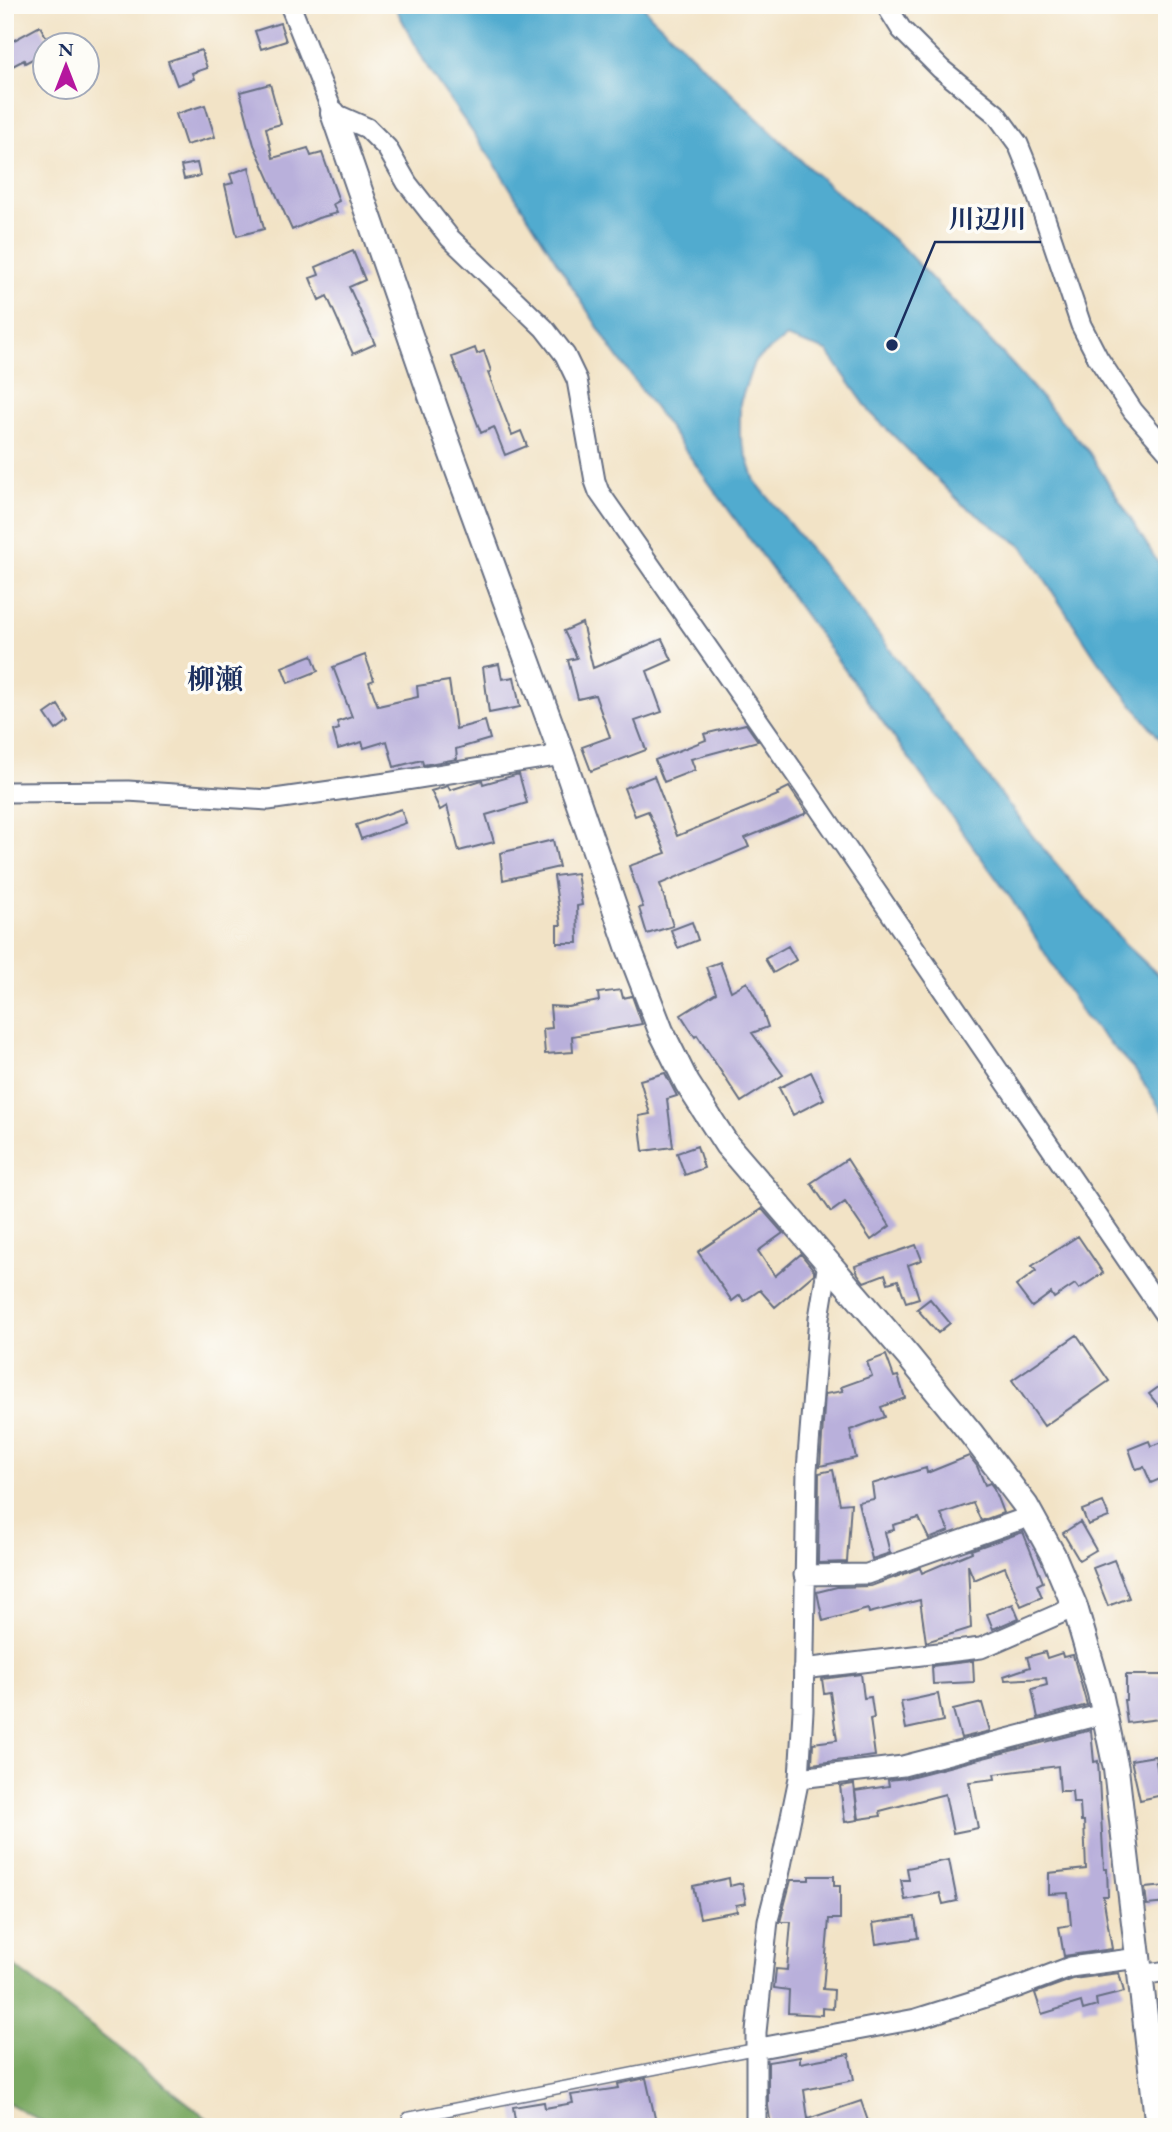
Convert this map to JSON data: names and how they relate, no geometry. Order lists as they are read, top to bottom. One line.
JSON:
{"districts":["柳瀬"],"places":["川辺川"],"north":"top"}
